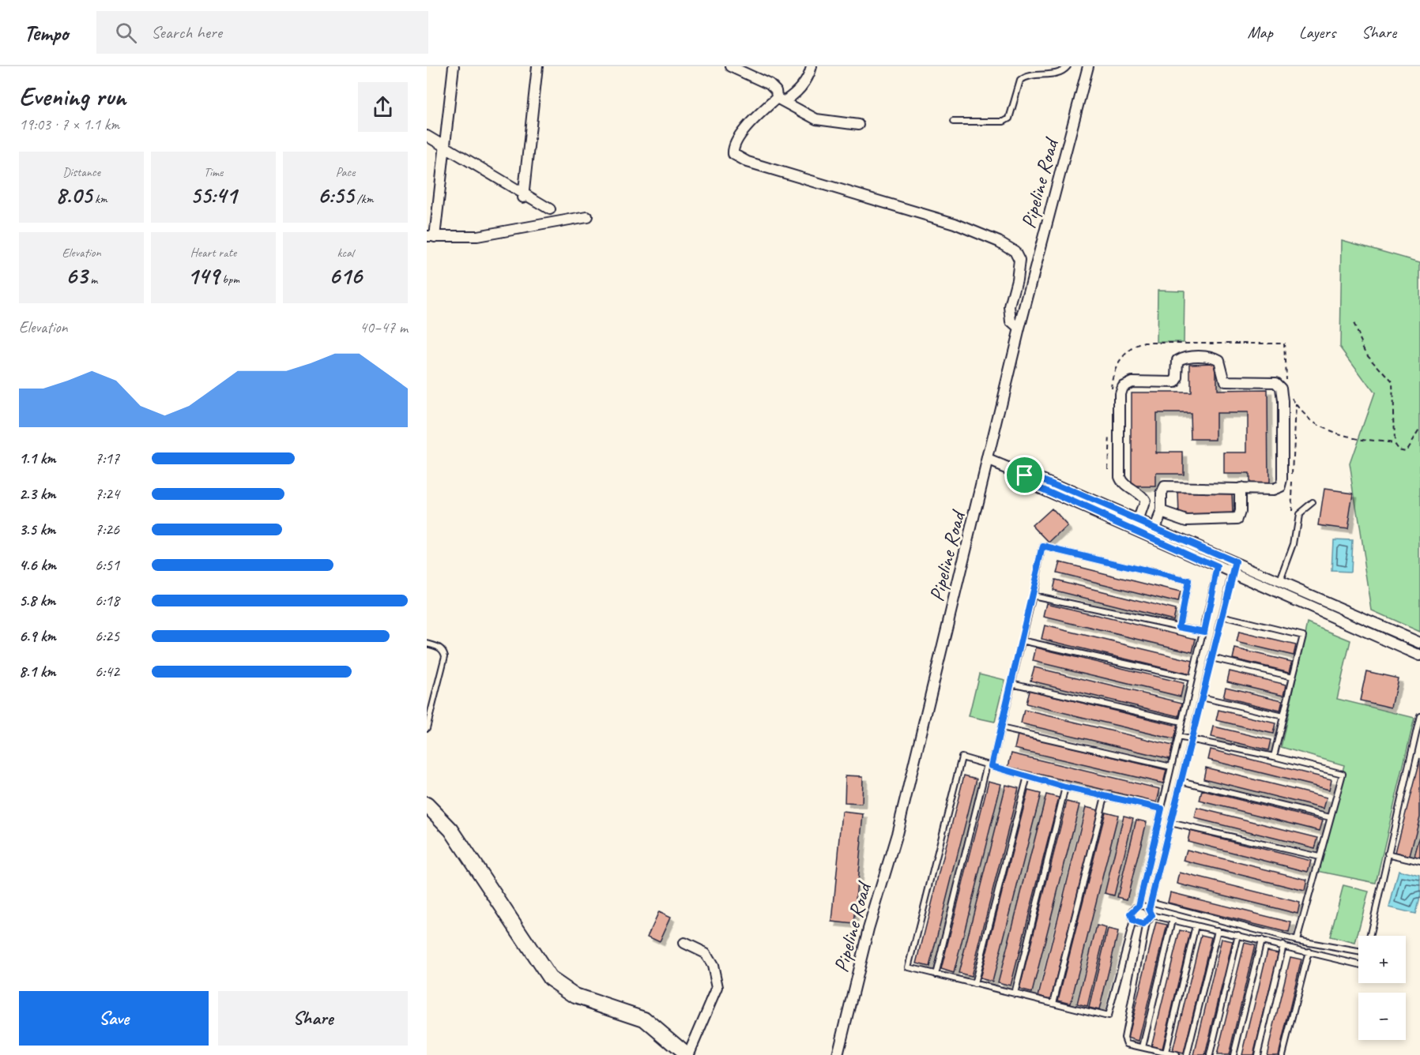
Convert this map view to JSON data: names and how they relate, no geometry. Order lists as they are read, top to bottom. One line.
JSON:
{"streets":{"street":["Pipeline Road"]},"page":{"header":"Tempo","search":"Search here","nav":["Map","Layers","Share"],"heading":["Evening run","19:03 · 7 × 1.1 km"],"stats":[["Distance","8.05 km"],["Time","55:41"],["Pace","6:55 /km"],["Elevation","63 m"],["Heart rate","149 bpm"],["kcal","616"]],"chart":["Elevation","40–47 m"],"list":[{"name":"1.1 km","note":"7:17"},{"name":"2.3 km","note":"7:24"},{"name":"3.5 km","note":"7:26"},{"name":"4.6 km","note":"6:51"},{"name":"5.8 km","note":"6:18"},{"name":"6.9 km","note":"6:25"},{"name":"8.1 km","note":"6:42"}],"map_buttons":["+","−"],"buttons":["Save","Share"]}}
